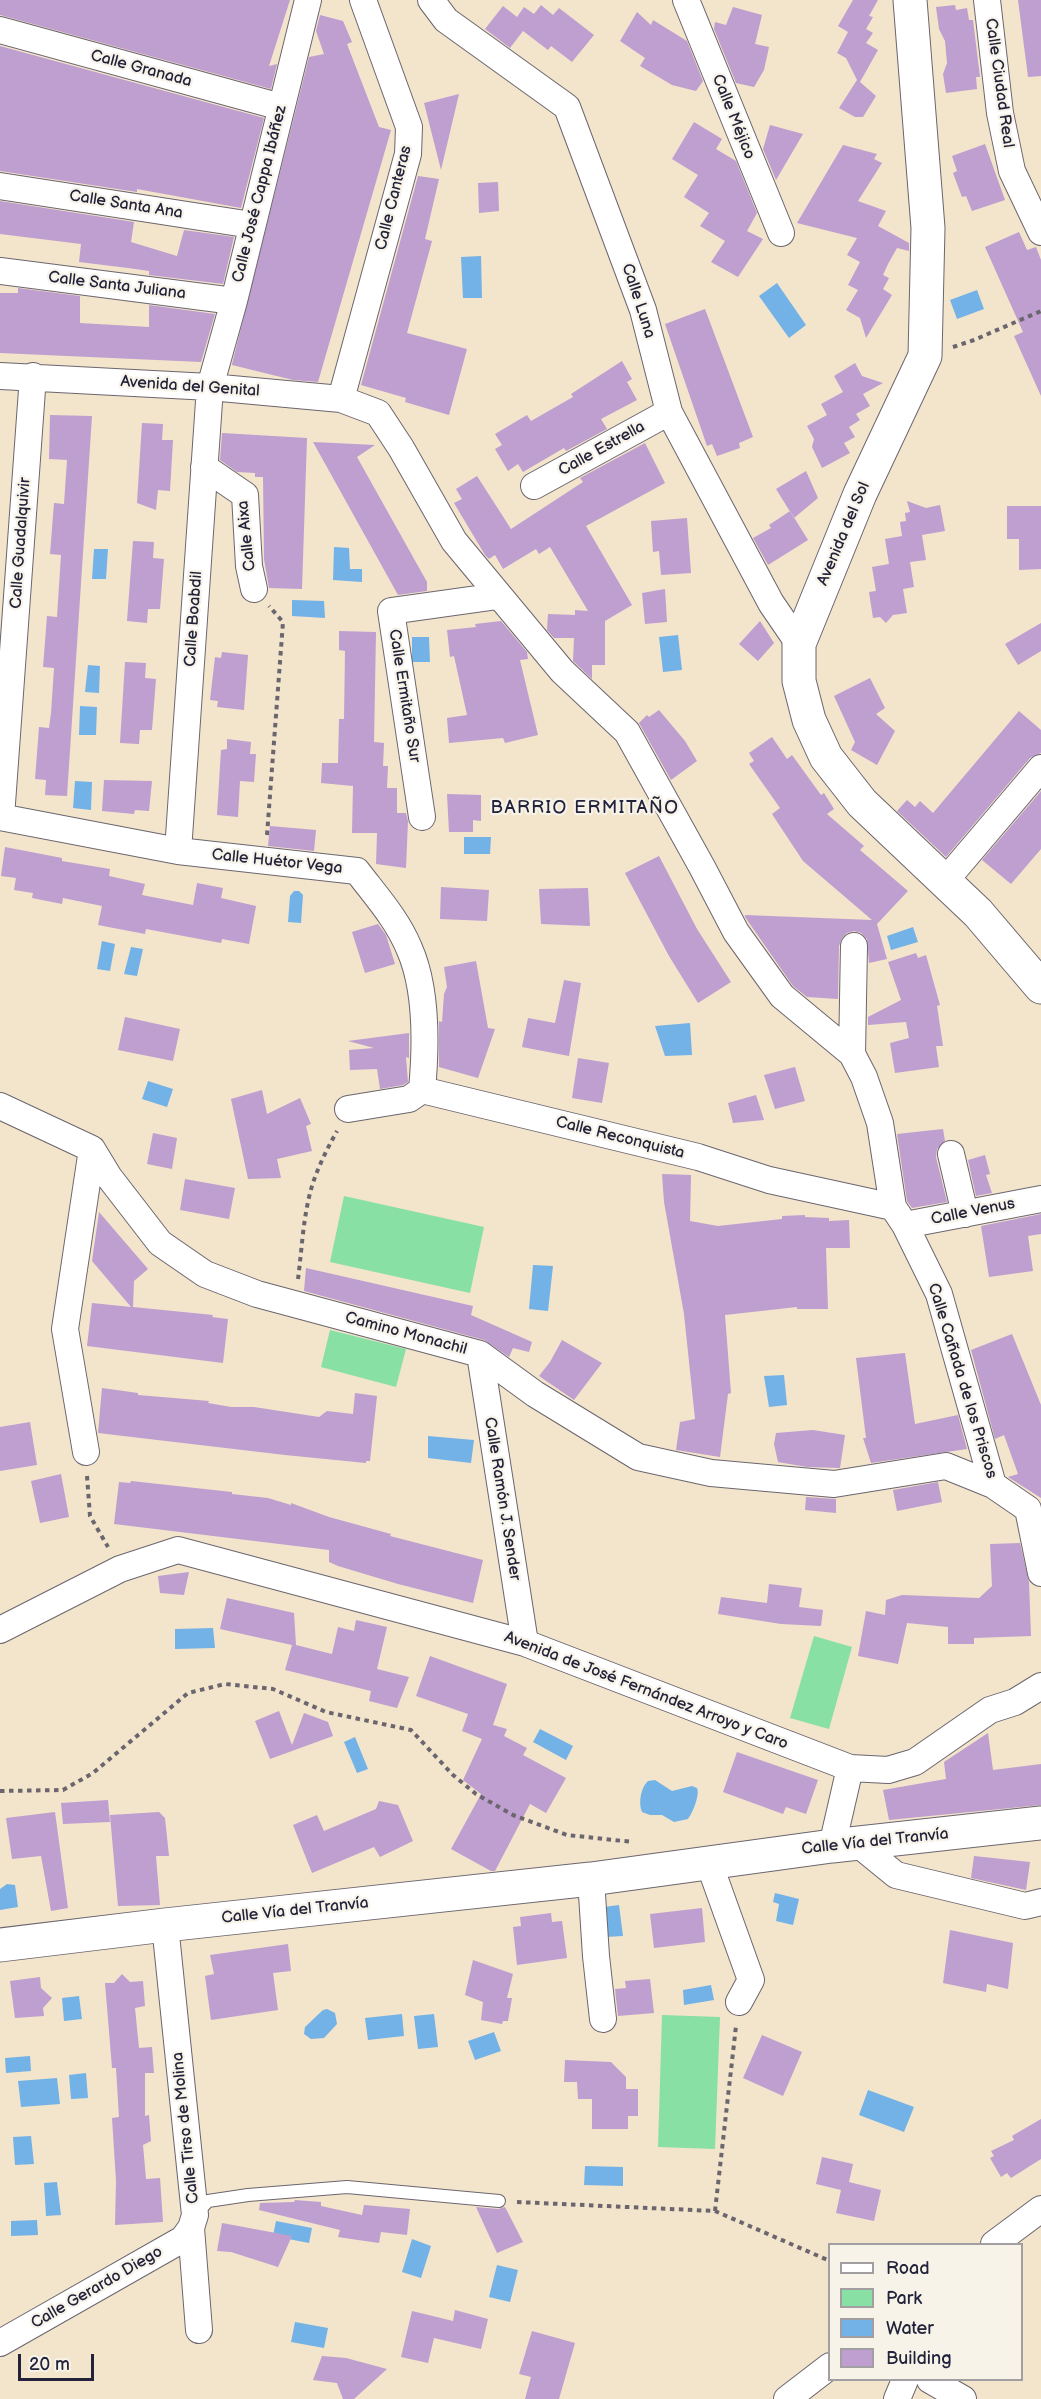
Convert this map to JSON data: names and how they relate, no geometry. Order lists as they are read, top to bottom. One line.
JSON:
{"streets":{"street":["Calle Granada","Calle Ciudad Real","Calle Méjico","Calle José Cappa Ibáñez","Calle Canteras","Calle Santa Ana","Calle Santa Juliana","Calle Luna","Avenida del Genital","Calle Estrella","Avenida del Sol","Calle Aixa","Calle Guadalquivir","Calle Boabdil","Calle Ermitaño Sur","Calle Huétor Vega","Calle Reconquista","Calle Venus","Camino Monachil","Calle Cañada de los Priscos","Calle Ramón J. Sender","Avenida de José Fernández Arroyo y Caro","Calle Vía del Tranvía","Calle Tirso de Molina","Calle Gerardo Diego"]},"crossings":[["Calle Granada","Calle José Cappa Ibáñez"],["Calle José Cappa Ibáñez","Calle Santa Ana"],["Calle José Cappa Ibáñez","Calle Santa Juliana"],["Calle José Cappa Ibáñez","Avenida del Genital"],["Calle José Cappa Ibáñez","Calle Boabdil"],["Calle Canteras","Avenida del Genital"],["Calle Luna","Calle Estrella"],["Calle Luna","Avenida del Sol"],["Avenida del Genital","Calle Guadalquivir"],["Avenida del Genital","Calle Boabdil"],["Avenida del Genital","Calle Cañada de los Priscos"],["Calle Aixa","Calle Boabdil"],["Calle Guadalquivir","Calle Huétor Vega"],["Calle Boabdil","Calle Huétor Vega"],["Calle Ermitaño Sur","Calle Cañada de los Priscos"],["Calle Huétor Vega","Calle Reconquista"],["Calle Reconquista","Calle Venus"],["Calle Reconquista","Calle Cañada de los Priscos"],["Calle Venus","Calle Cañada de los Priscos"],["Camino Monachil","Calle Cañada de los Priscos"],["Camino Monachil","Calle Ramón J. Sender"],["Calle Ramón J. Sender","Avenida de José Fernández Arroyo y Caro"],["Calle Vía del Tranvía","Calle Tirso de Molina"],["Calle Tirso de Molina","Calle Gerardo Diego"]],"districts":["BARRIO ERMITAÑO"],"legend":["Road","Park","Water","Building"],"scale_bar":"20 m"}
